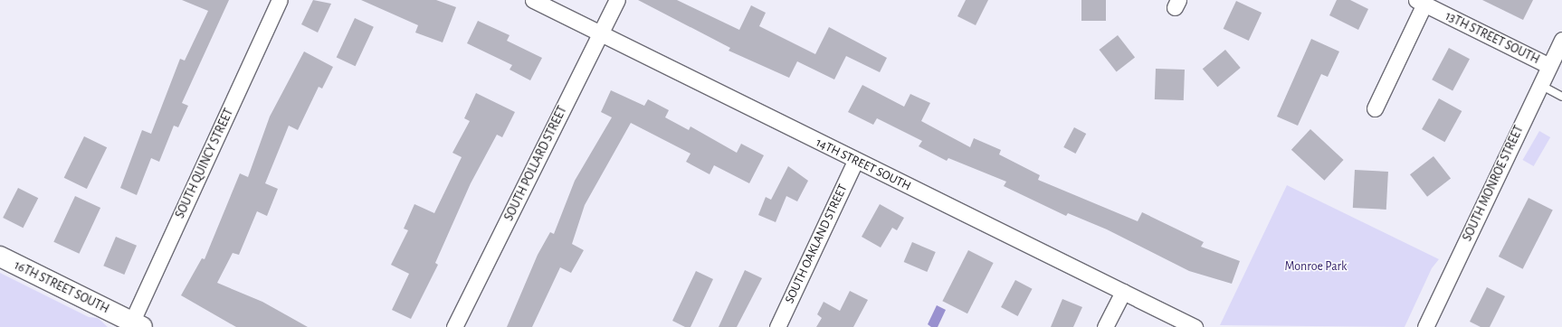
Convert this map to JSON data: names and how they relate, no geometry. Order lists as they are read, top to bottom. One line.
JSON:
{"streets":{"street":["13TH STREET SOUTH","SOUTH QUINCY STREET","SOUTH POLLARD STREET","14TH STREET SOUTH","SOUTH MONROE STREET","SOUTH OAKLAND STREET","16TH STREET SOUTH"]},"crossings":[["13TH STREET SOUTH","SOUTH MONROE STREET"],["SOUTH QUINCY STREET","16TH STREET SOUTH"],["SOUTH POLLARD STREET","14TH STREET SOUTH"],["14TH STREET SOUTH","SOUTH OAKLAND STREET"]],"parks":["Monroe Park"]}
